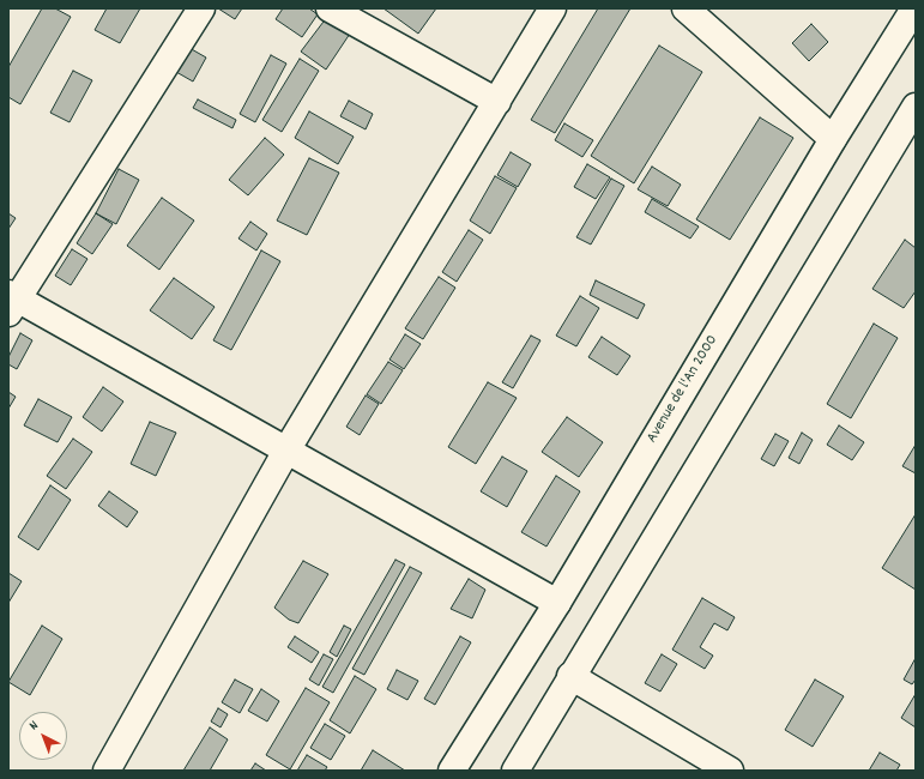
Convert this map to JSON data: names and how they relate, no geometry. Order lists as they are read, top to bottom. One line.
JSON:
{"streets":{"street":["Avenue de l'An 2000"]},"north":"top left"}
